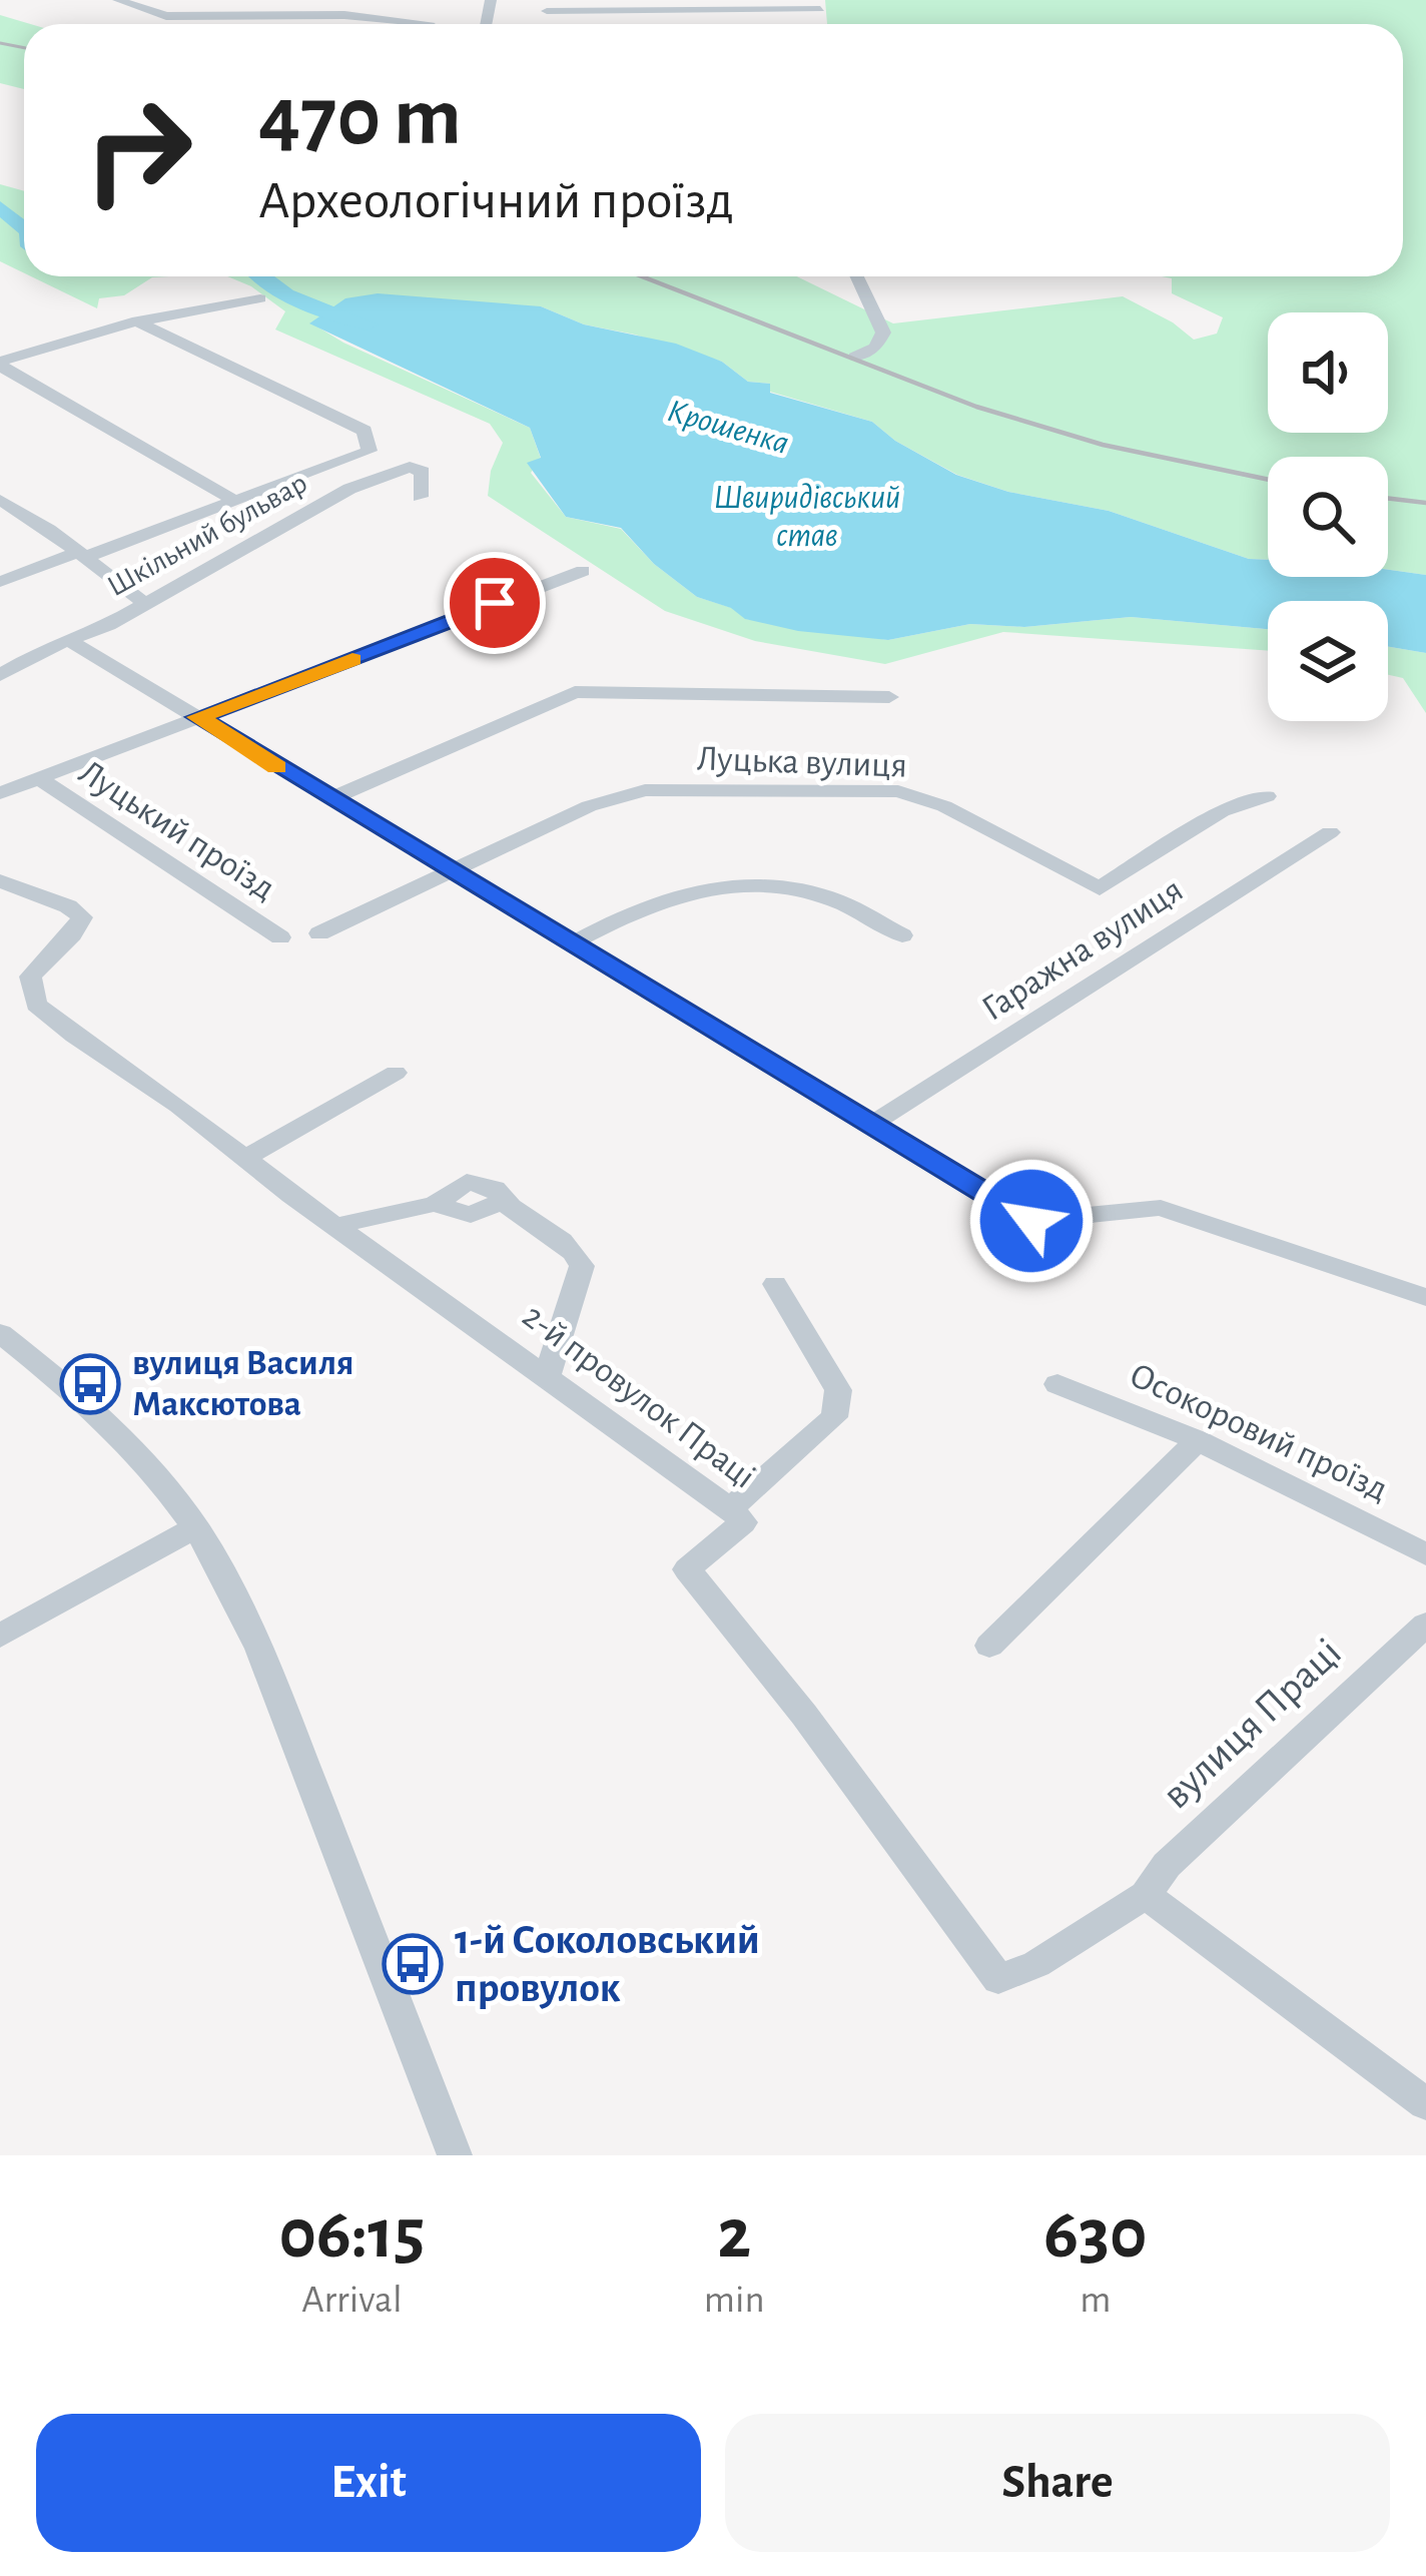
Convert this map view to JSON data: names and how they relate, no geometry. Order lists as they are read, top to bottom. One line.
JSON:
{"streets":{"street":["Шкільний бульвар","Луцька вулиця","Луцький проїзд","Гаражна вулиця","2-й провулок Праці","Осокоровий проїзд","вулиця Праці"]},"crossings":[["2-й провулок Праці","вулиця Праці"]],"water":["Крошенка","Швиридівський став"],"places":{"bus stop":["вулиця Василя Максютова","1-й Соколовський провулок"]},"page":{"turn":["470 m","Археологічний проїзд"],"eta":["06:15","Arrival","2","min","630","m"],"buttons":["Exit","Share"]}}
